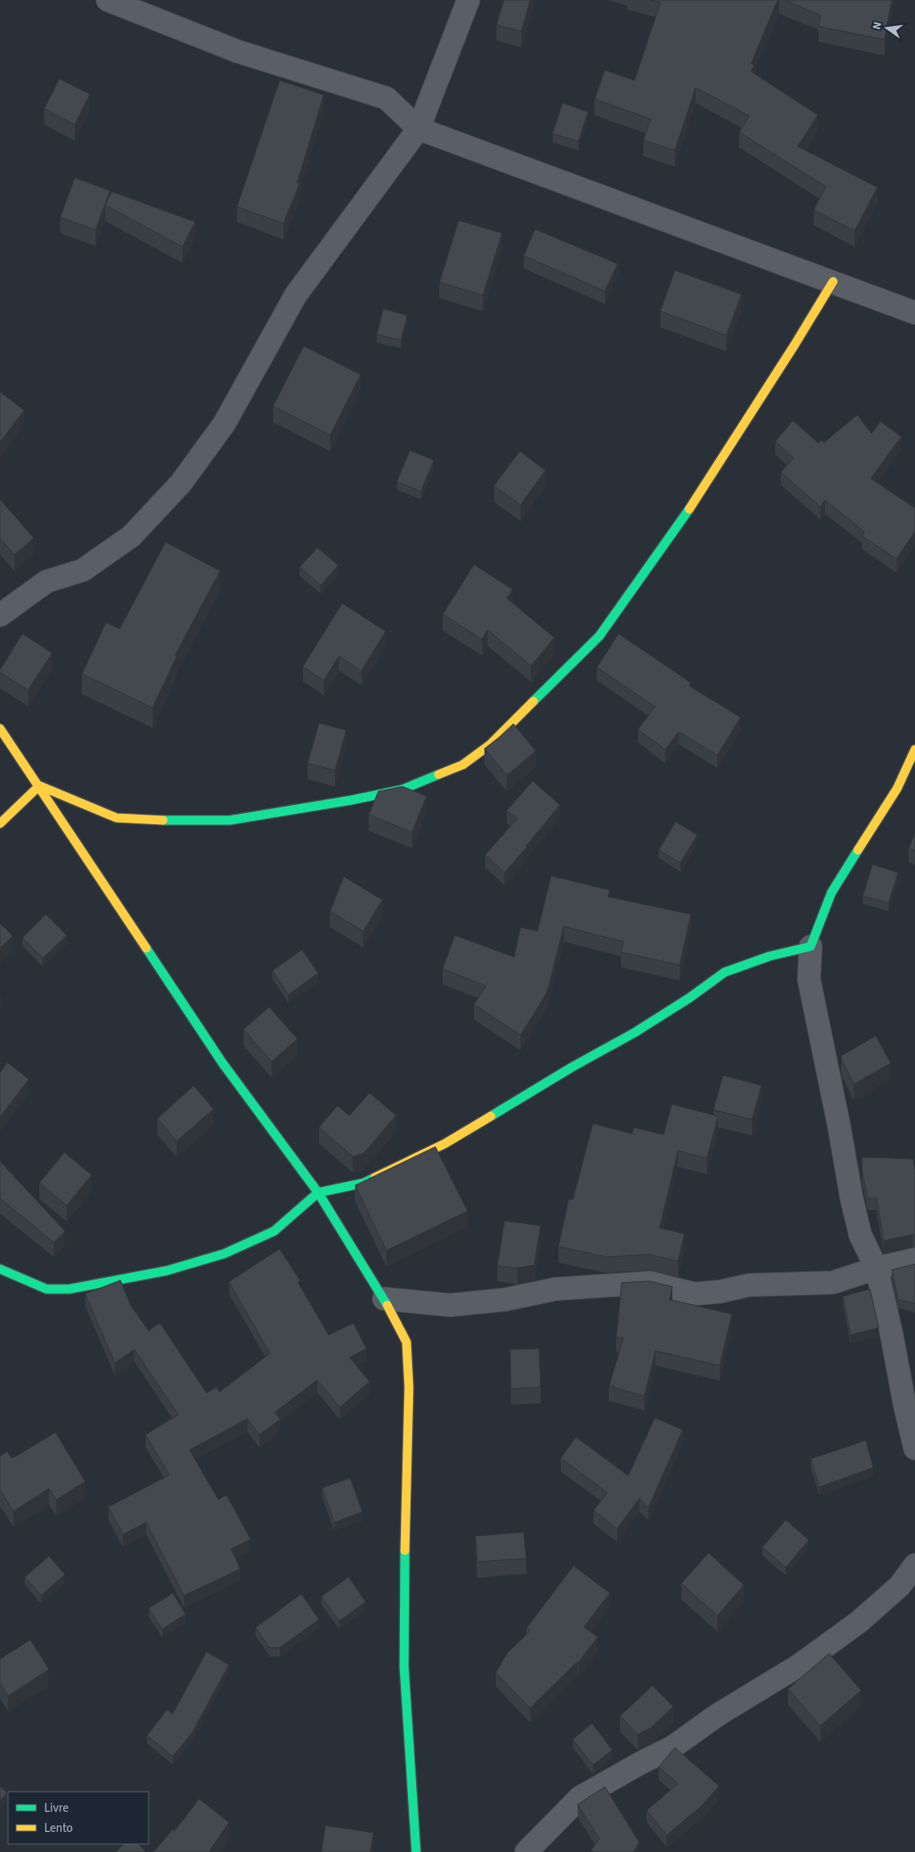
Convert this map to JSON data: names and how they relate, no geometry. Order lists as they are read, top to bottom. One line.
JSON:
{"legend":["Livre","Lento"],"north":"left"}
